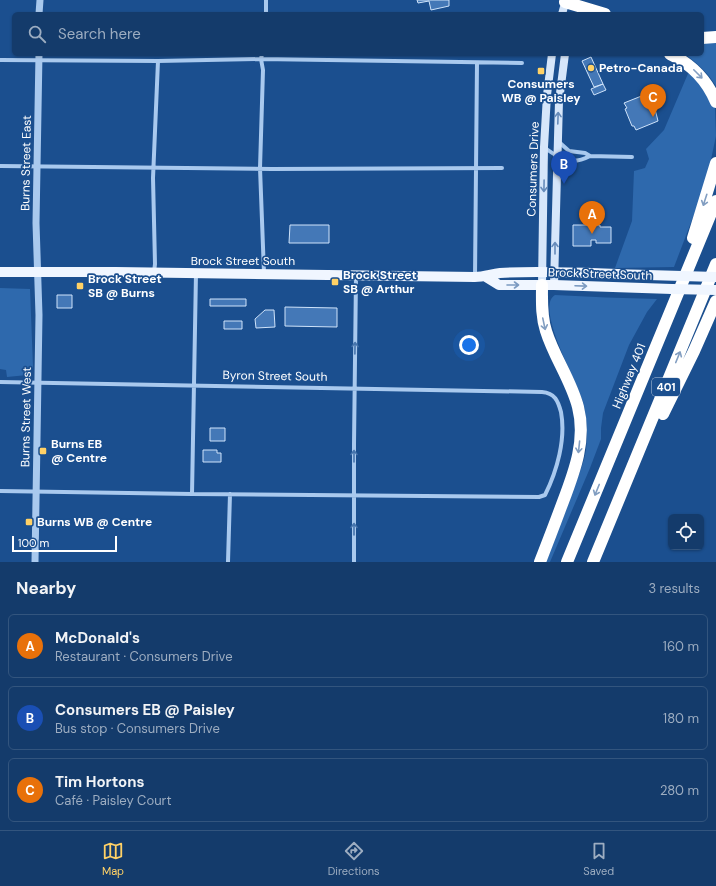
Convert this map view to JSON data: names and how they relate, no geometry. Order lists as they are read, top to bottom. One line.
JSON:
{"streets":{"highway":["Highway 401","401"],"main road":["Consumers Drive","Brock Street South"],"street":["Burns Street East","Byron Street South","Burns Street West"]},"crossings":[["Burns Street East","Brock Street South"],["Burns Street East","Burns Street West"],["Consumers Drive","Brock Street South"],["Brock Street South","Burns Street West"],["Byron Street South","Burns Street West"]],"places":{"other":["Petro-Canada"],"transit":["Consumers WB @ Paisley","Brock Street SB @ Arthur","Brock Street SB @ Burns","Burns EB @ Centre","Burns WB @ Centre"]},"scale_bar":"100 m","page":{"search":"Search here","pins":["C","B","A"],"scale":"100 m","heading":["Nearby","3 results"],"list":[{"mark":"A","name":"McDonald's","note":"Restaurant · Consumers Drive","value":"160 m"},{"mark":"B","name":"Consumers EB @ Paisley","note":"Bus stop · Consumers Drive","value":"180 m"},{"mark":"C","name":"Tim Hortons","note":"Café · Paisley Court","value":"280 m"}],"nav":["Map","Directions","Saved"]}}
